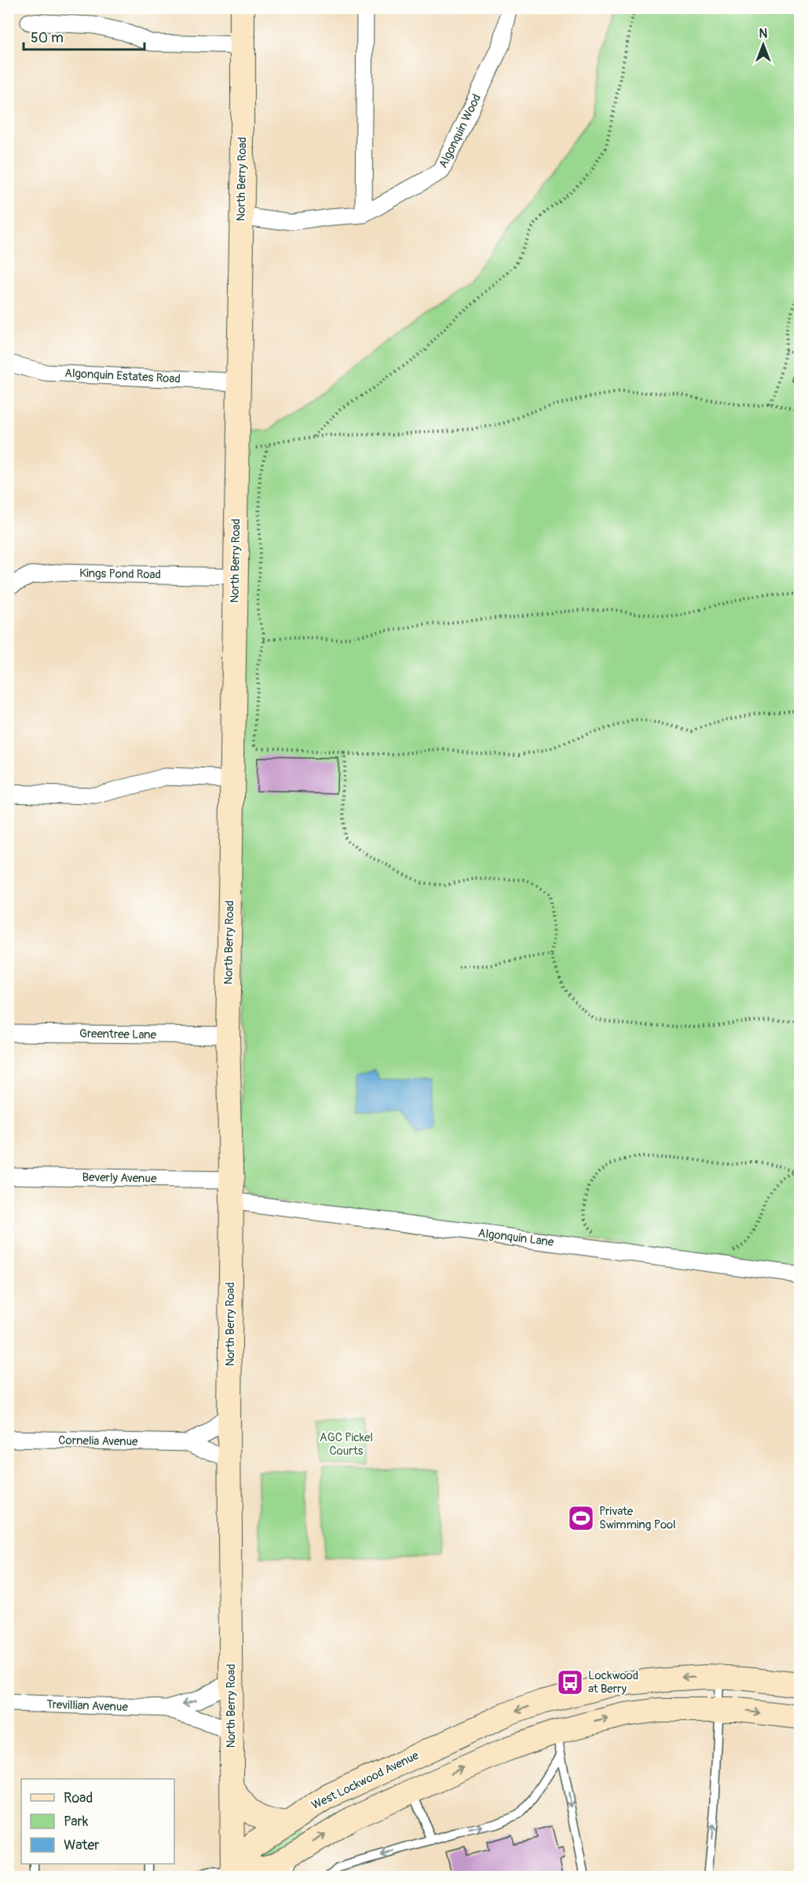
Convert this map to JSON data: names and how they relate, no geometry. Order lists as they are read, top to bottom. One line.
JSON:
{"streets":{"main road":["North Berry Road","West Lockwood Avenue"],"street":["Algonquin Wood","Algonquin Estates Road","Kings Pond Road","Greentree Lane","Beverly Avenue","Algonquin Lane","Cornelia Avenue","Trevillian Avenue"]},"crossings":[["Algonquin Wood","North Berry Road"],["North Berry Road","Algonquin Estates Road"],["North Berry Road","Kings Pond Road"],["North Berry Road","Greentree Lane"],["North Berry Road","Beverly Avenue"],["North Berry Road","Algonquin Lane"],["North Berry Road","Cornelia Avenue"],["North Berry Road","Trevillian Avenue"],["North Berry Road","West Lockwood Avenue"],["Beverly Avenue","Algonquin Lane"]],"parks":["AGC Pickel Courts"],"places":{"sports":["Private Swimming Pool"],"bus stop":["Lockwood at Berry"]},"legend":["Road","Park","Water"],"scale_bar":"50 m","north":"top"}
